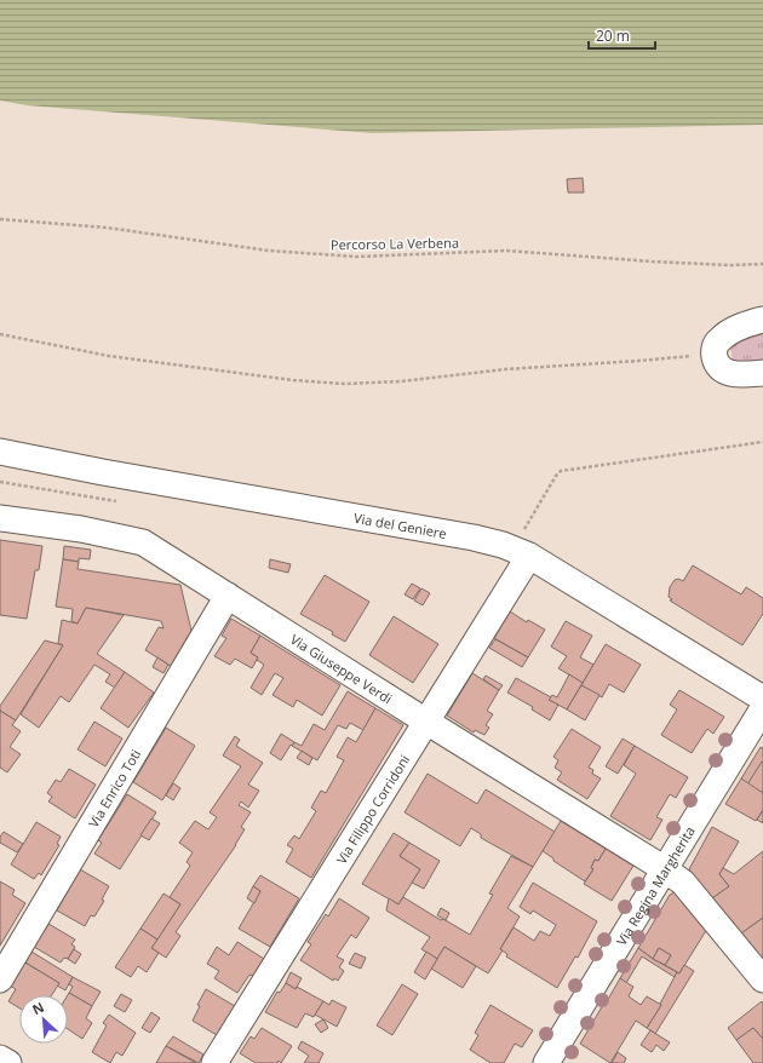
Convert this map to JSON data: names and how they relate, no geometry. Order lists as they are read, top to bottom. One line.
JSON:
{"streets":{"street":["Via del Geniere","Via Giuseppe Verdi","Via Enrico Toti","Via Filippo Corridoni","Via Regina Margherita"],"path":["Percorso La Verbena"]},"crossings":[["Via del Geniere","Via Filippo Corridoni"],["Via Giuseppe Verdi","Via Enrico Toti"],["Via Giuseppe Verdi","Via Filippo Corridoni"],["Via Giuseppe Verdi","Via Regina Margherita"]],"scale_bar":"20 m","north":"top left"}
